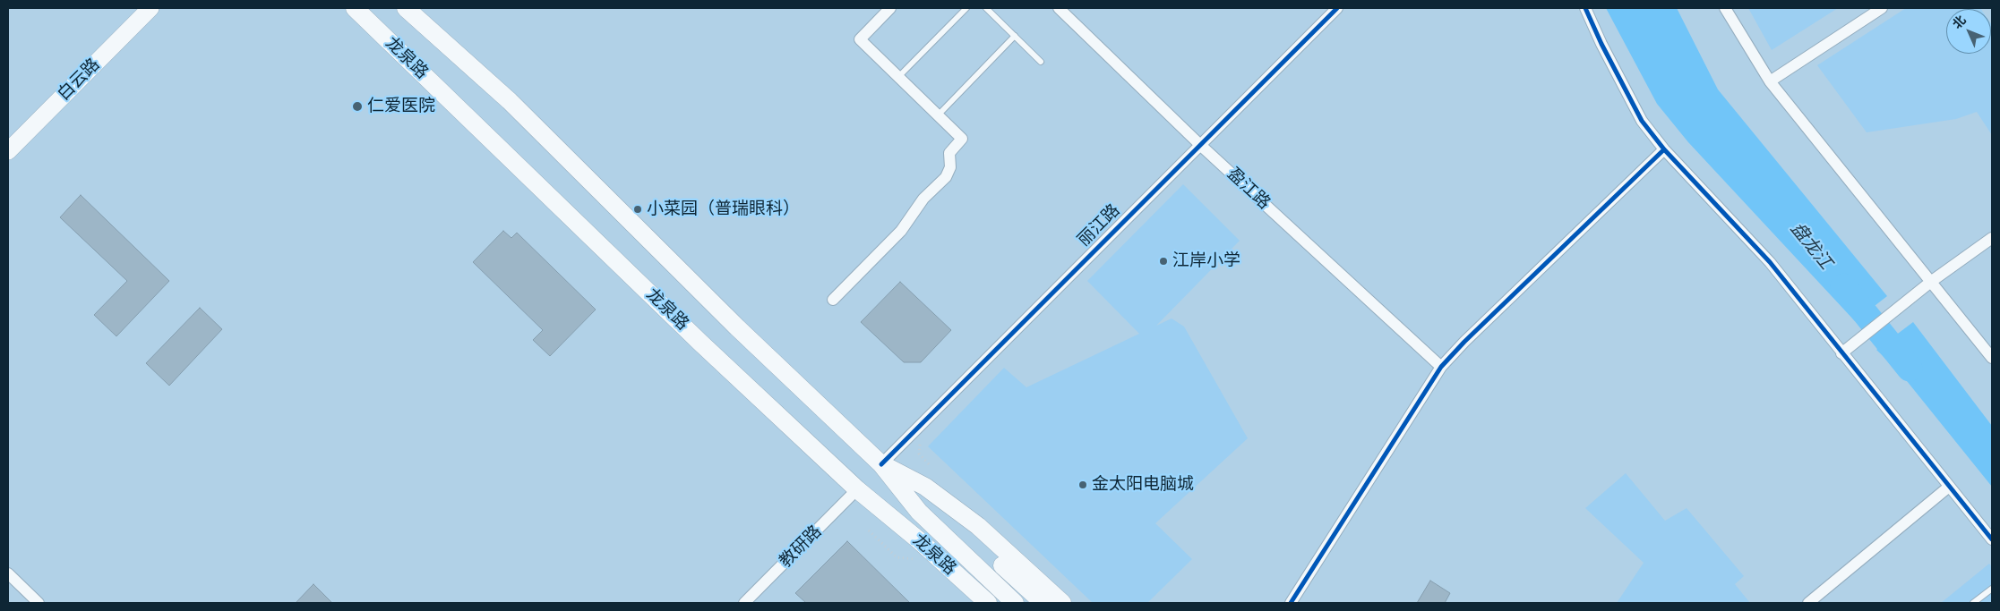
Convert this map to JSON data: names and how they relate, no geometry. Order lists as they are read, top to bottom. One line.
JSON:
{"streets":{"main road":["龙泉路","白云路"],"street":["盈江路","丽江路","教研路"]},"crossings":[["龙泉路","丽江路"],["龙泉路","教研路"],["盈江路","丽江路"]],"water":["盘龙江"],"places":["仁爱医院","小菜园（普瑞眼科）","江岸小学","金太阳电脑城"],"north":"top left"}
